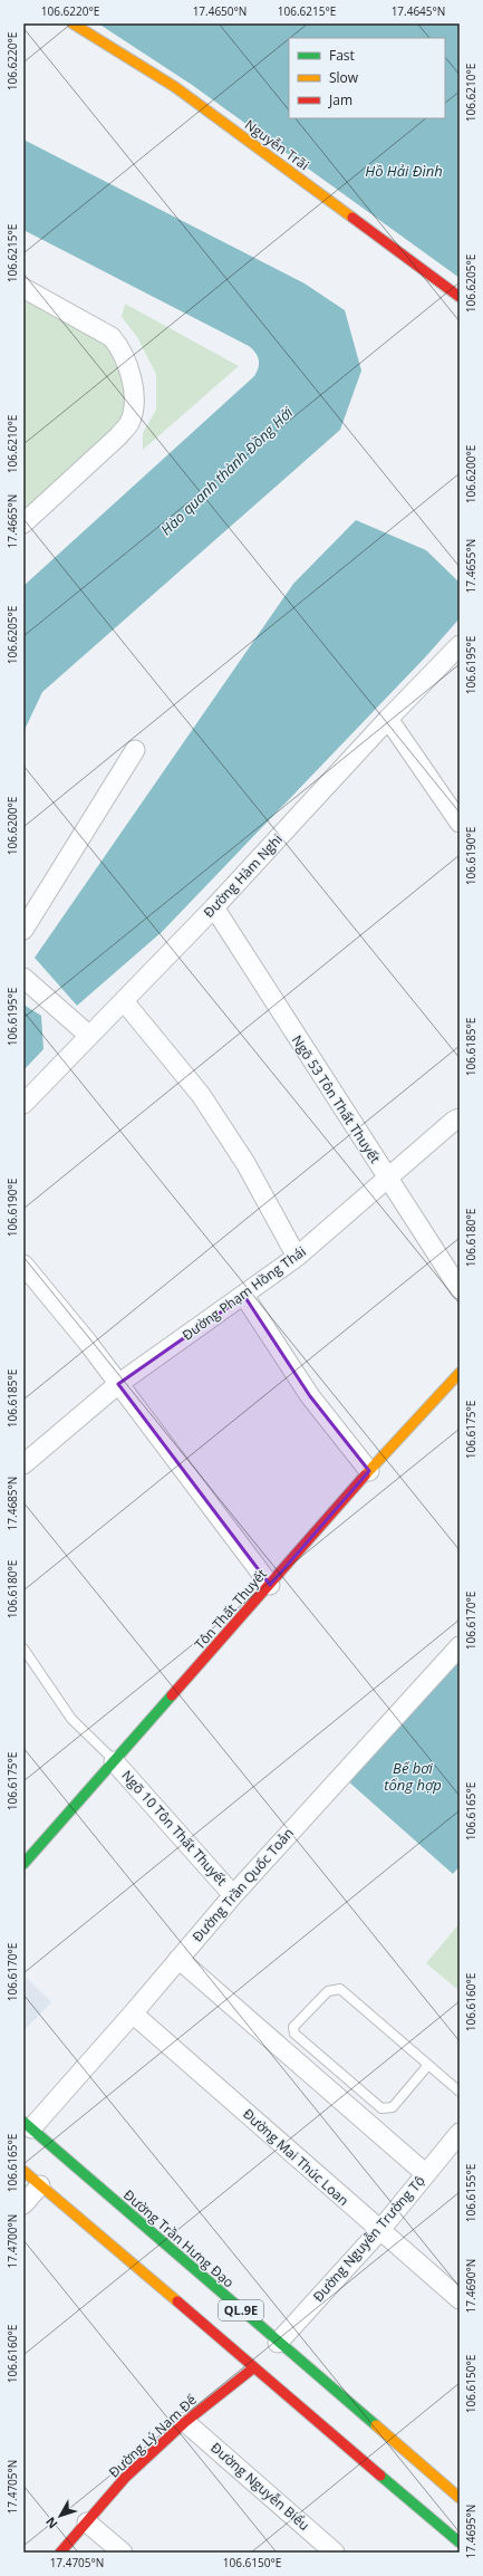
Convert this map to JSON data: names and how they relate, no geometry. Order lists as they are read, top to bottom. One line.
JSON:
{"streets":{"street":["Nguyễn Trãi","Đường Hàm Nghi","Ngõ 53 Tôn Thất Thuyết","Đường Phạm Hồng Thái","Tôn Thất Thuyết","Ngõ 10 Tôn Thất Thuyết","Đường Trần Quốc Toản","Đường Mai Thúc Loan","Đường Trần Hưng Đạo","Đường Nguyễn Trường Tộ","QL.9E","Đường Lý Nam Đế","Đường Nguyễn Biểu"]},"crossings":[["Đường Hàm Nghi","Ngõ 53 Tôn Thất Thuyết"],["Ngõ 53 Tôn Thất Thuyết","Đường Phạm Hồng Thái"],["Tôn Thất Thuyết","Ngõ 10 Tôn Thất Thuyết"],["Ngõ 10 Tôn Thất Thuyết","Đường Trần Quốc Toản"],["Đường Trần Quốc Toản","Đường Mai Thúc Loan"],["Đường Trần Quốc Toản","Đường Trần Hưng Đạo"],["Đường Mai Thúc Loan","Đường Nguyễn Trường Tộ"],["Đường Trần Hưng Đạo","Đường Nguyễn Trường Tộ"],["QL.9E","Đường Lý Nam Đế"],["Đường Lý Nam Đế","Đường Nguyễn Biểu"]],"water":["Hồ Hải Đình","Hào quanh thành Đồng Hới","Bể bơi tổng hợp"],"legend":["Fast","Slow","Jam"],"north":"bottom left","coordinates":["106.6220°E","17.4650°N","106.6215°E","17.4645°N","106.6210°E","106.6205°E","106.6200°E","17.4665°N","17.4655°N","106.6195°E","106.6190°E","106.6185°E","106.6180°E","106.6175°E","17.4685°N","106.6170°E","106.6165°E","106.6160°E","106.6155°E","17.4700°N","17.4690°N","106.6150°E","17.4705°N","17.4695°N"]}
